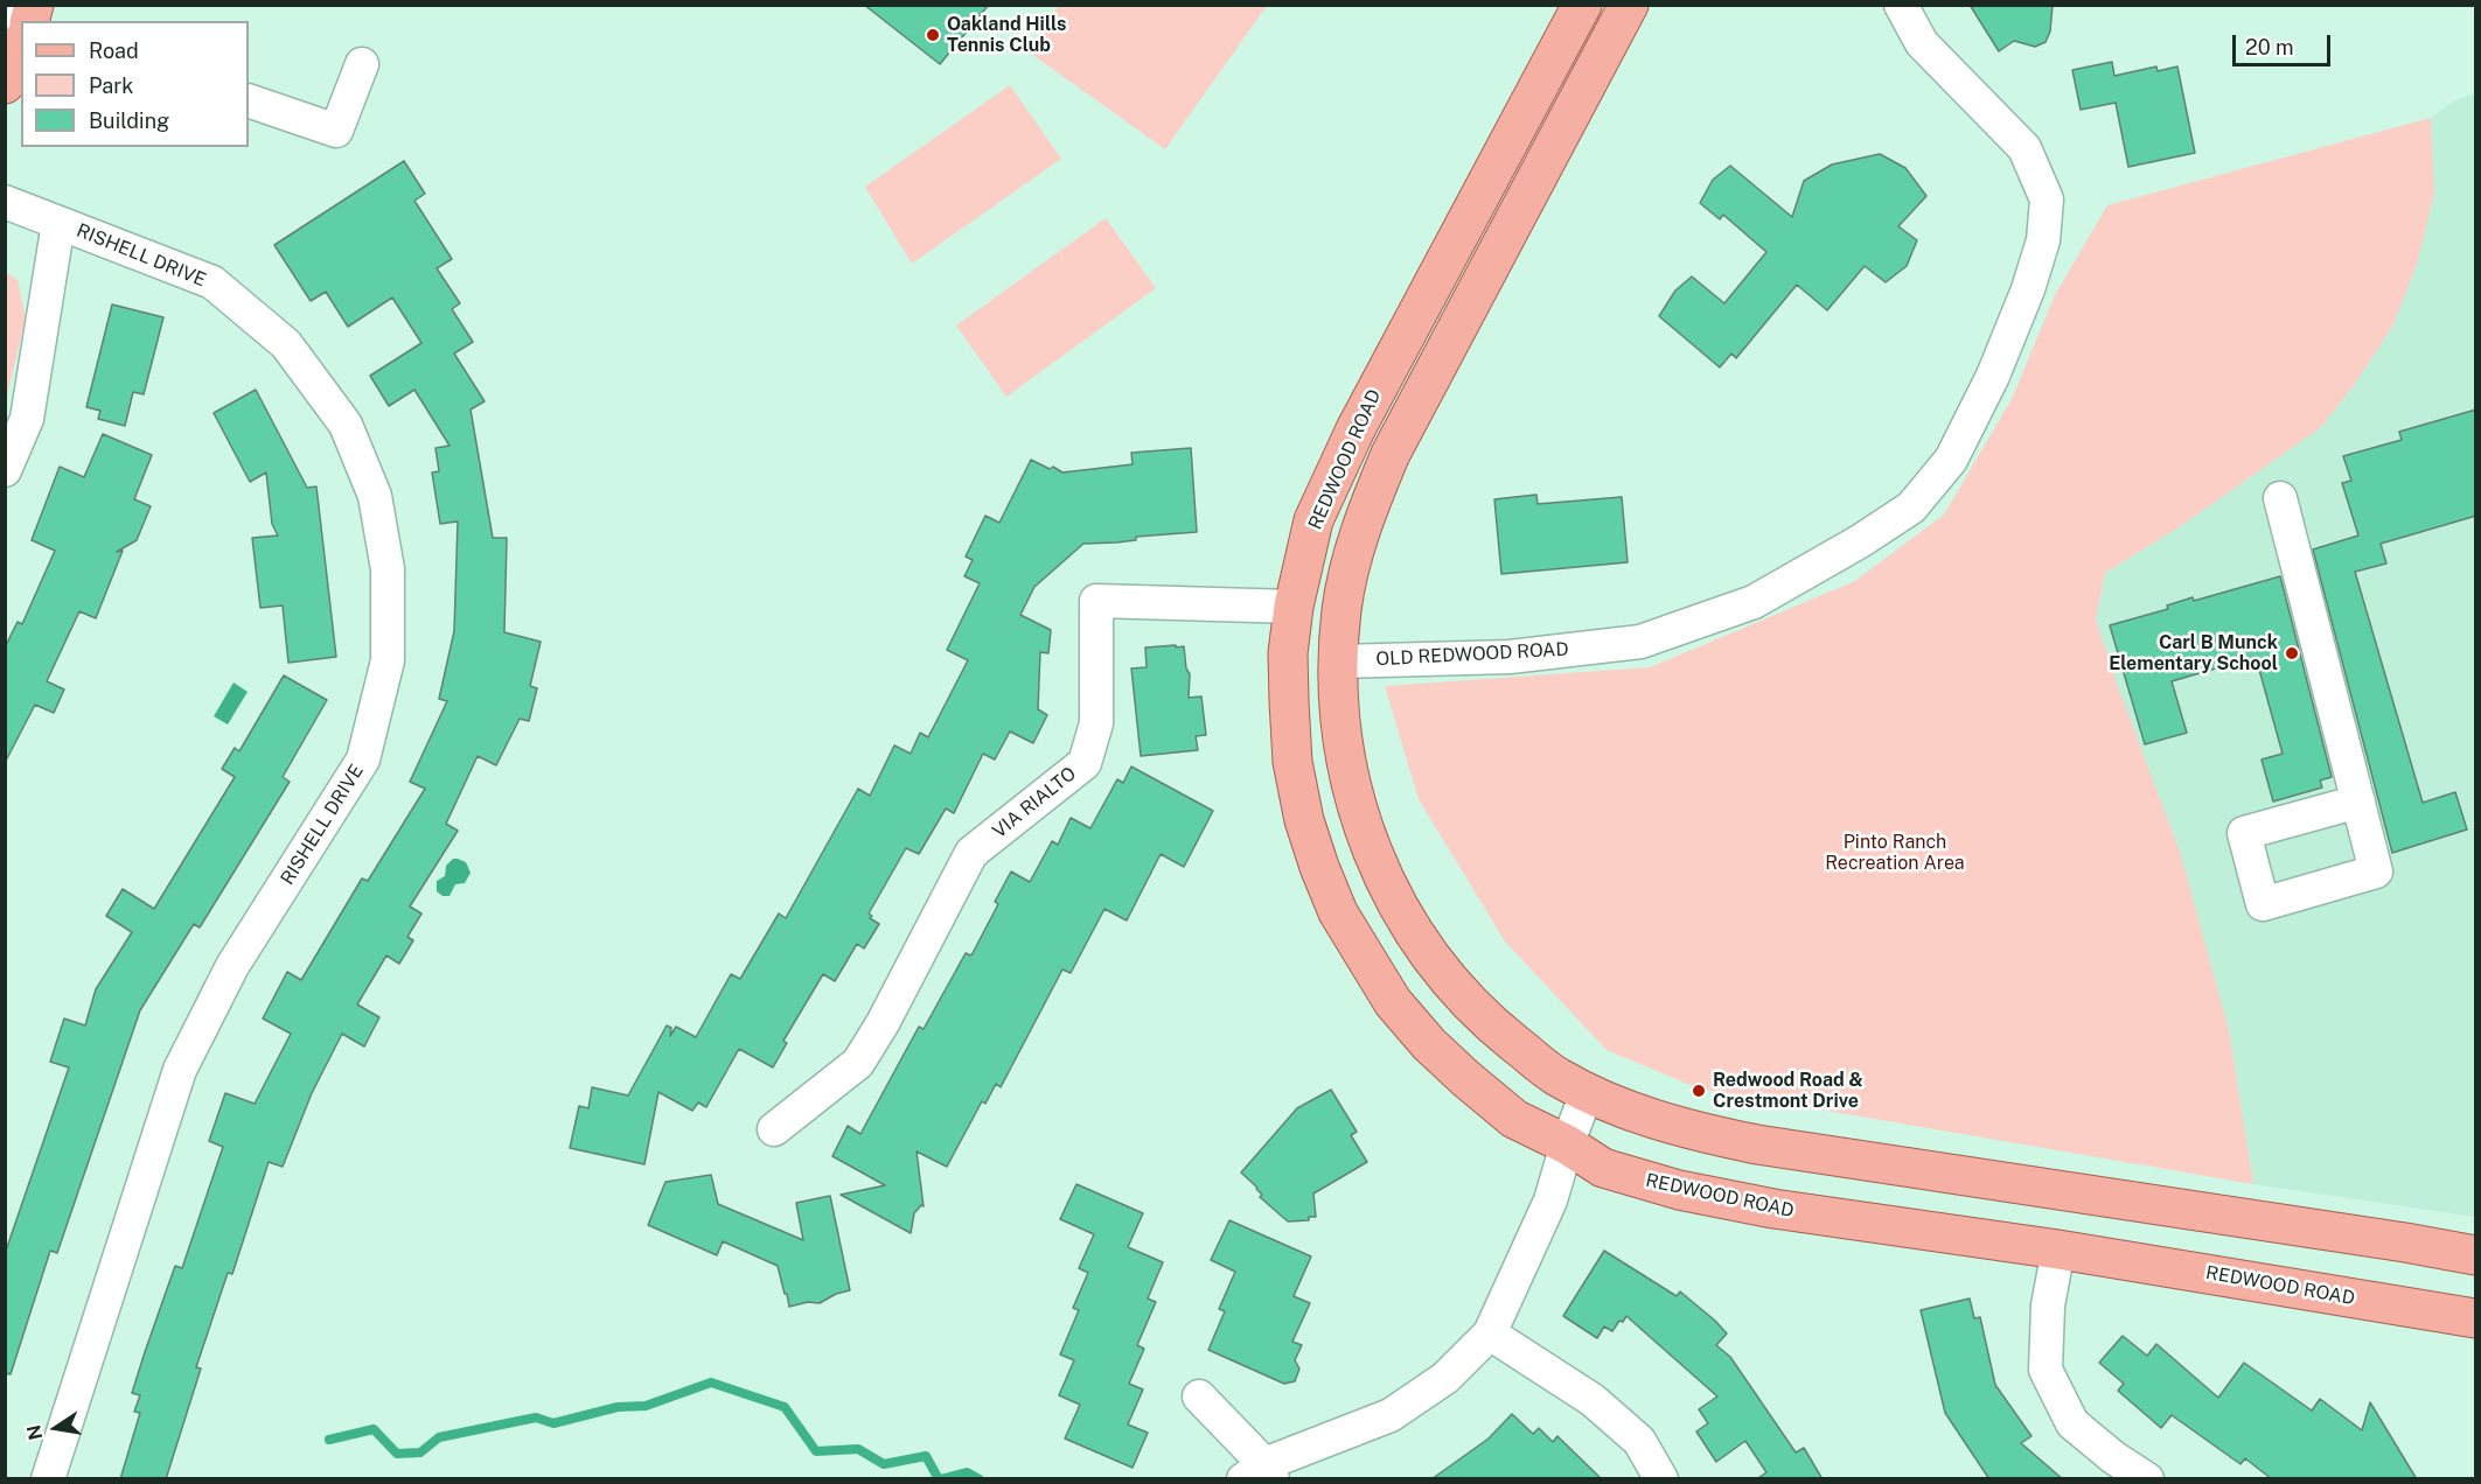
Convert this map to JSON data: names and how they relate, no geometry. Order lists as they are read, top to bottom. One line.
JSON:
{"streets":{"main road":["REDWOOD ROAD"],"street":["RISHELL DRIVE","OLD REDWOOD ROAD","VIA RIALTO"]},"crossings":[["REDWOOD ROAD","OLD REDWOOD ROAD"],["REDWOOD ROAD","VIA RIALTO"]],"parks":["Pinto Ranch Recreation Area"],"places":["Oakland Hills Tennis Club","Carl B Munck Elementary School","Redwood Road & Crestmont Drive"],"legend":["Road","Park","Building"],"scale_bar":"20 m","north":"left"}
